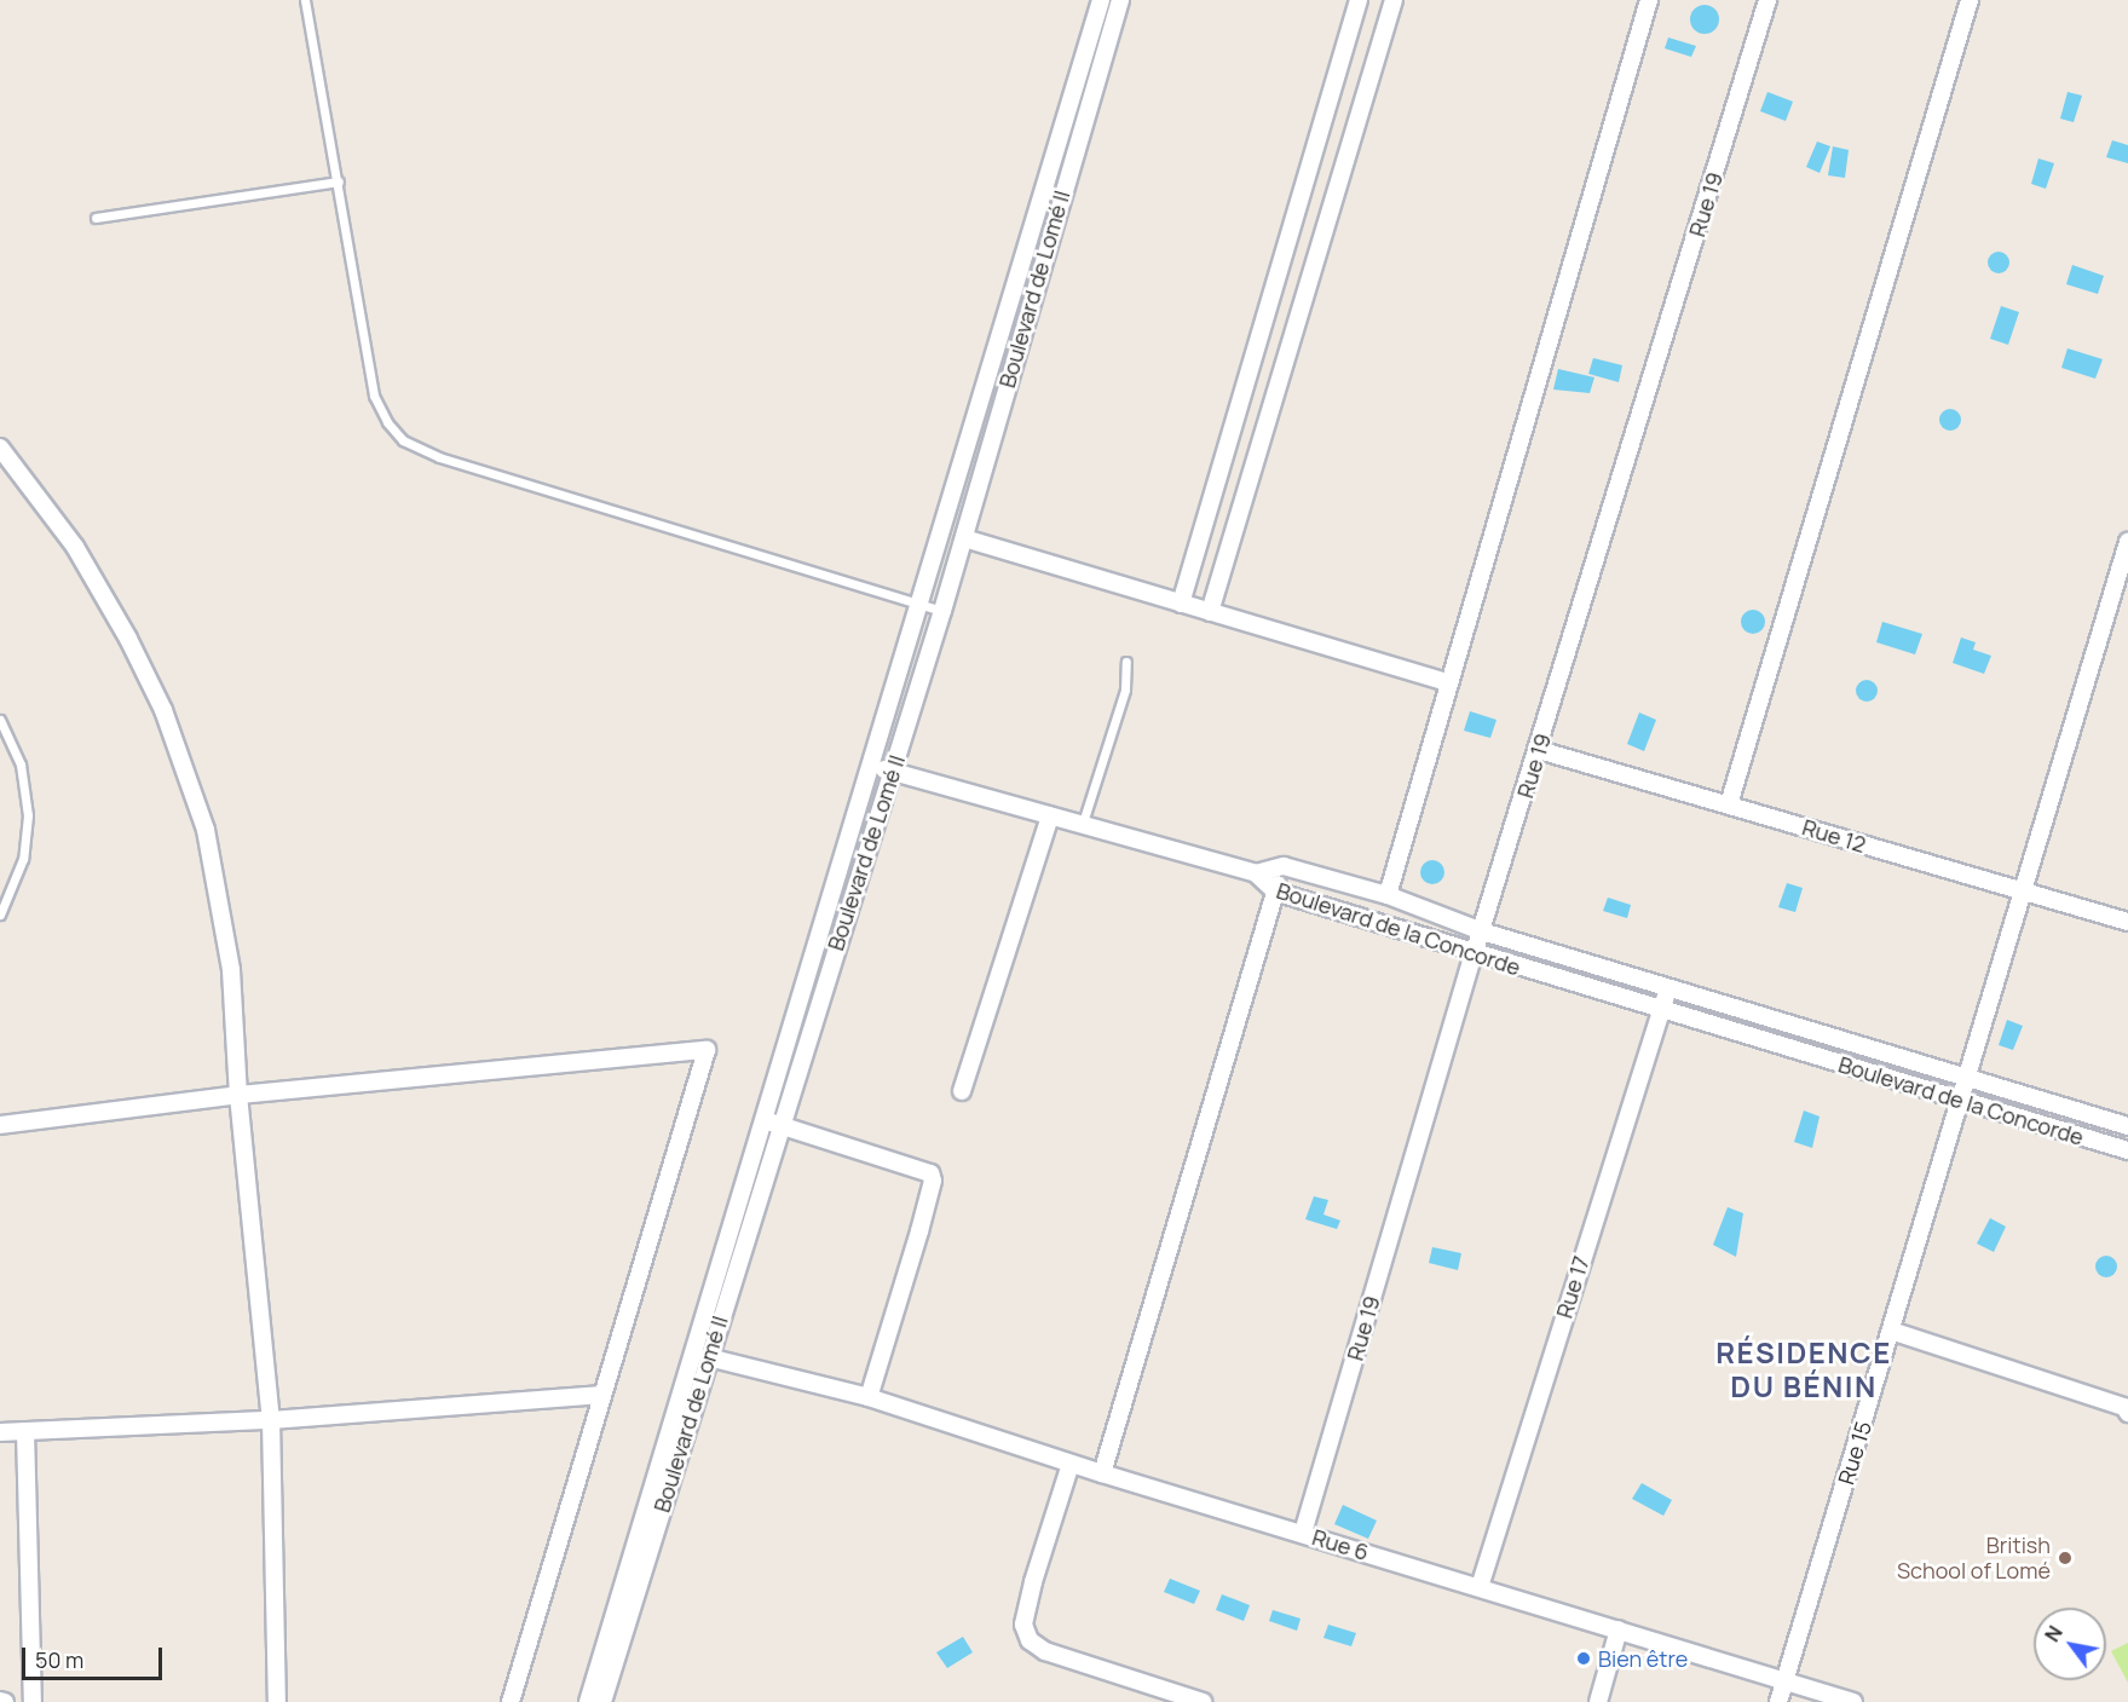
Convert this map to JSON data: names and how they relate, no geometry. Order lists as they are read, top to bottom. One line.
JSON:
{"streets":{"street":["Rue 19","Boulevard de Lomé II","Rue 12","Boulevard de la Concorde","Rue 17","Rue 15","Rue 6"]},"crossings":[["Rue 19","Rue 12"],["Rue 19","Boulevard de la Concorde"],["Rue 19","Rue 6"],["Boulevard de Lomé II","Rue 6"],["Rue 12","Rue 15"],["Boulevard de la Concorde","Rue 17"],["Boulevard de la Concorde","Rue 15"],["Rue 17","Rue 6"],["Rue 15","Rue 6"]],"districts":["RÉSIDENCE DU BÉNIN"],"places":["British School of Lomé","Bien être"],"scale_bar":"50 m","north":"top left"}
